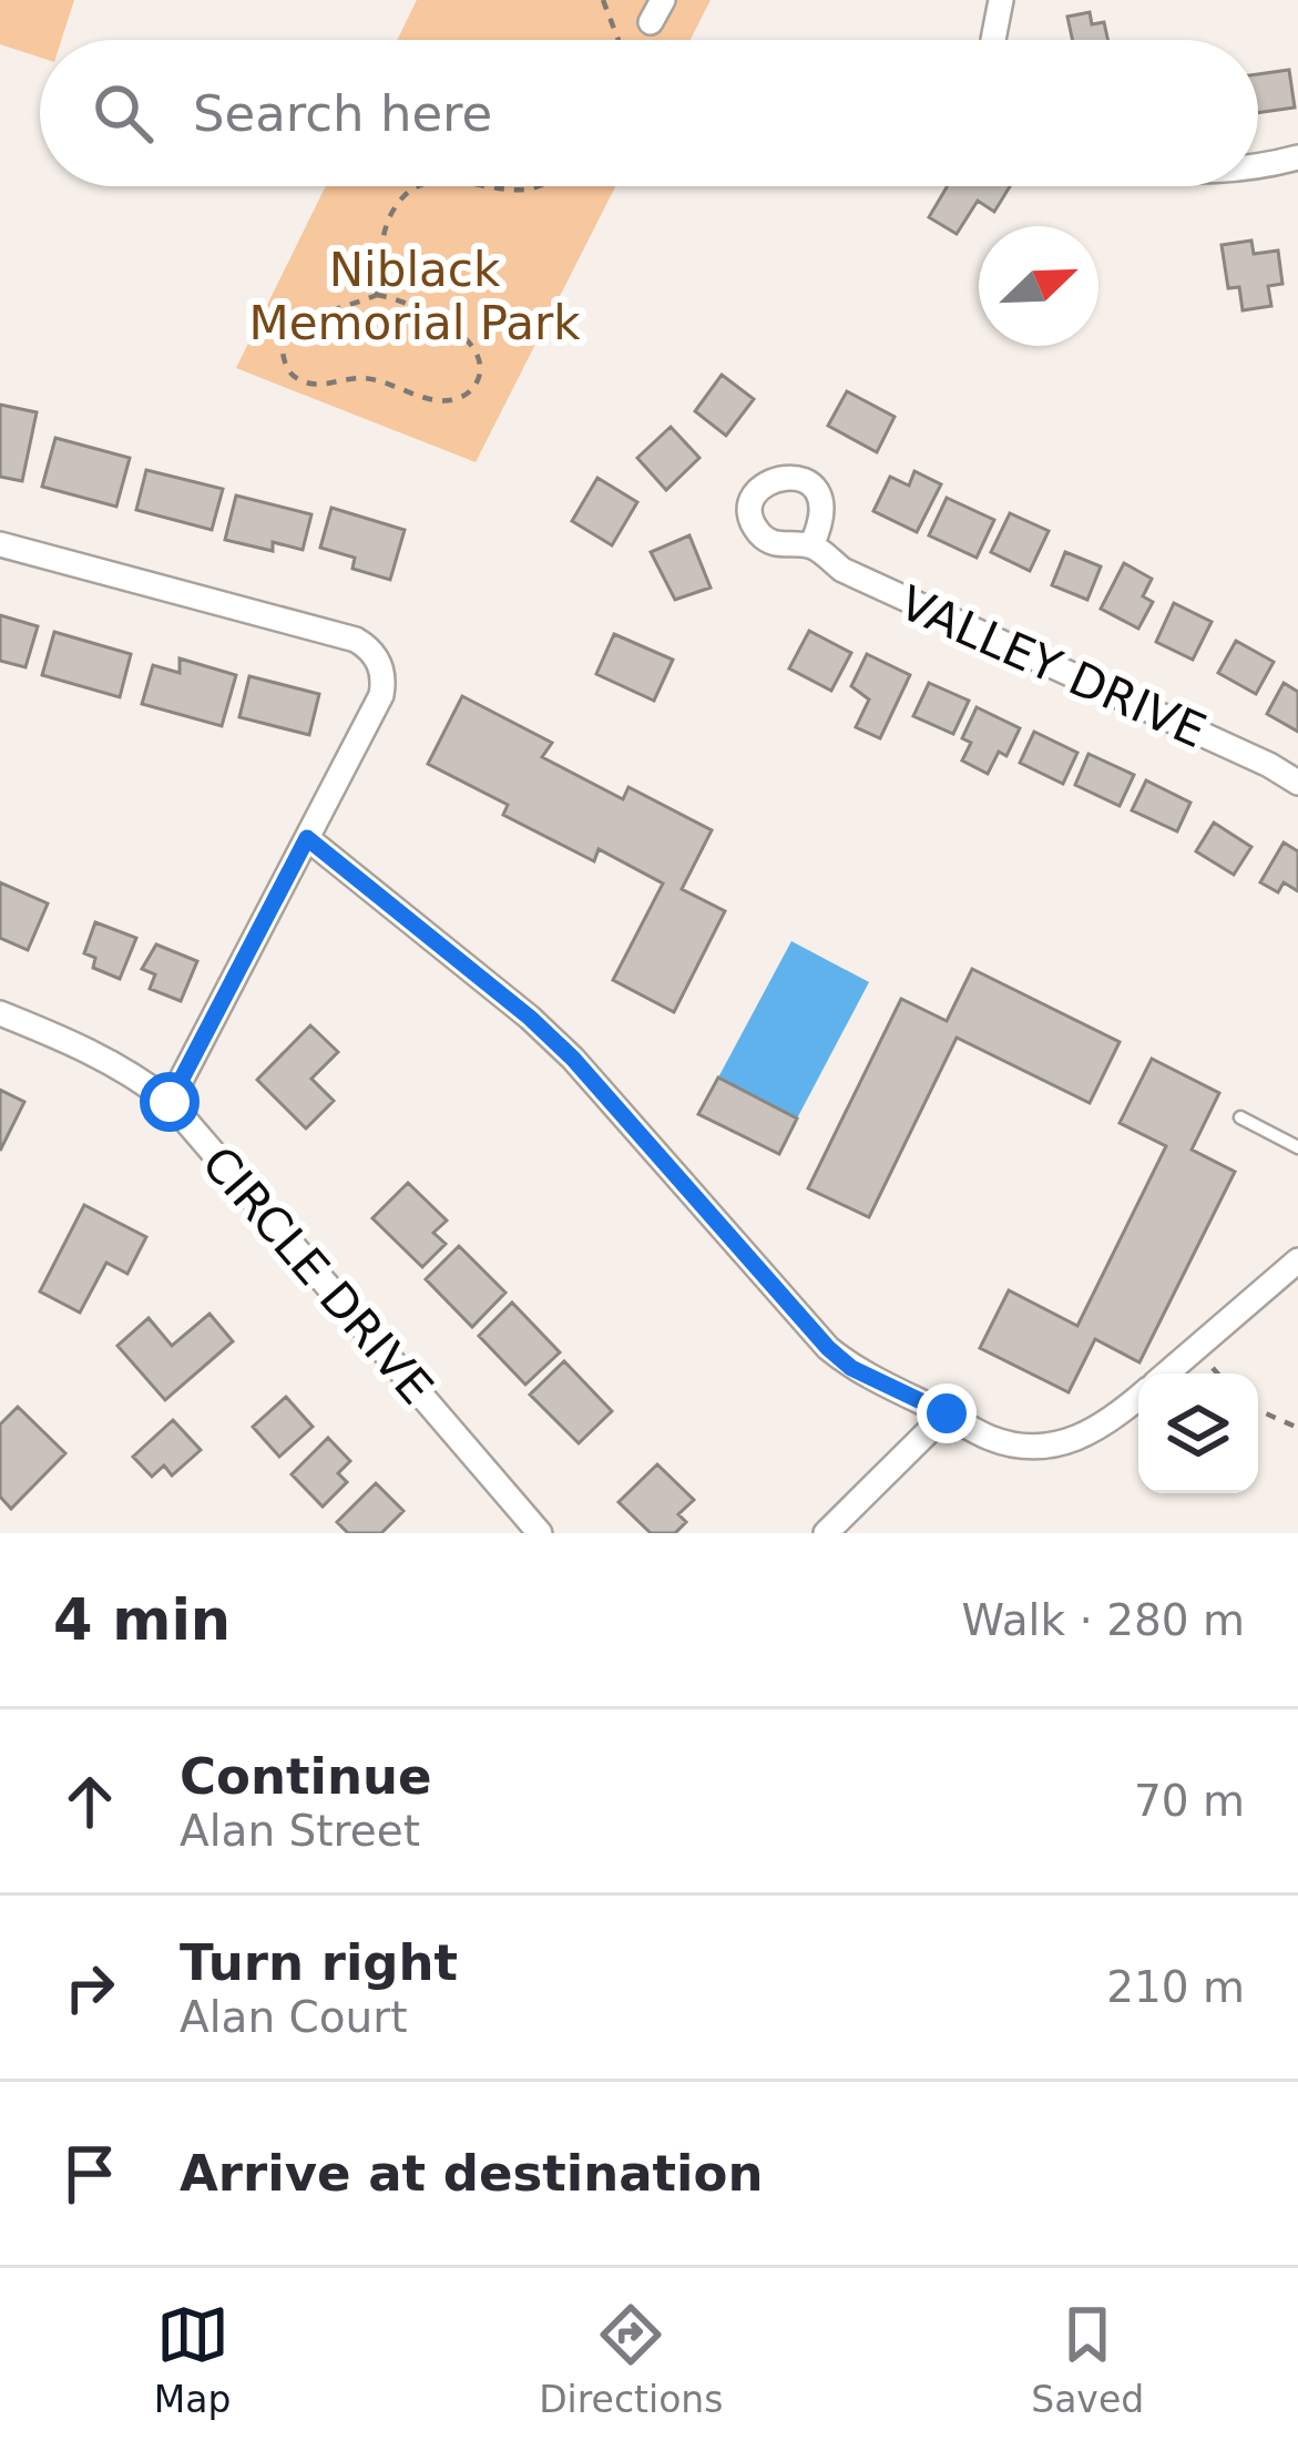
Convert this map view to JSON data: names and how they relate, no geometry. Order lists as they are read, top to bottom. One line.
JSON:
{"streets":{"street":["VALLEY DRIVE","CIRCLE DRIVE"]},"parks":["Niblack Memorial Park"],"north":"top right","page":{"search":"Search here","heading":["4 min","Walk · 280 m"],"list":[["Continue","Alan Street","70 m"],["Turn right","Alan Court","210 m"],"Arrive at destination"],"nav":["Map","Directions","Saved"]}}
